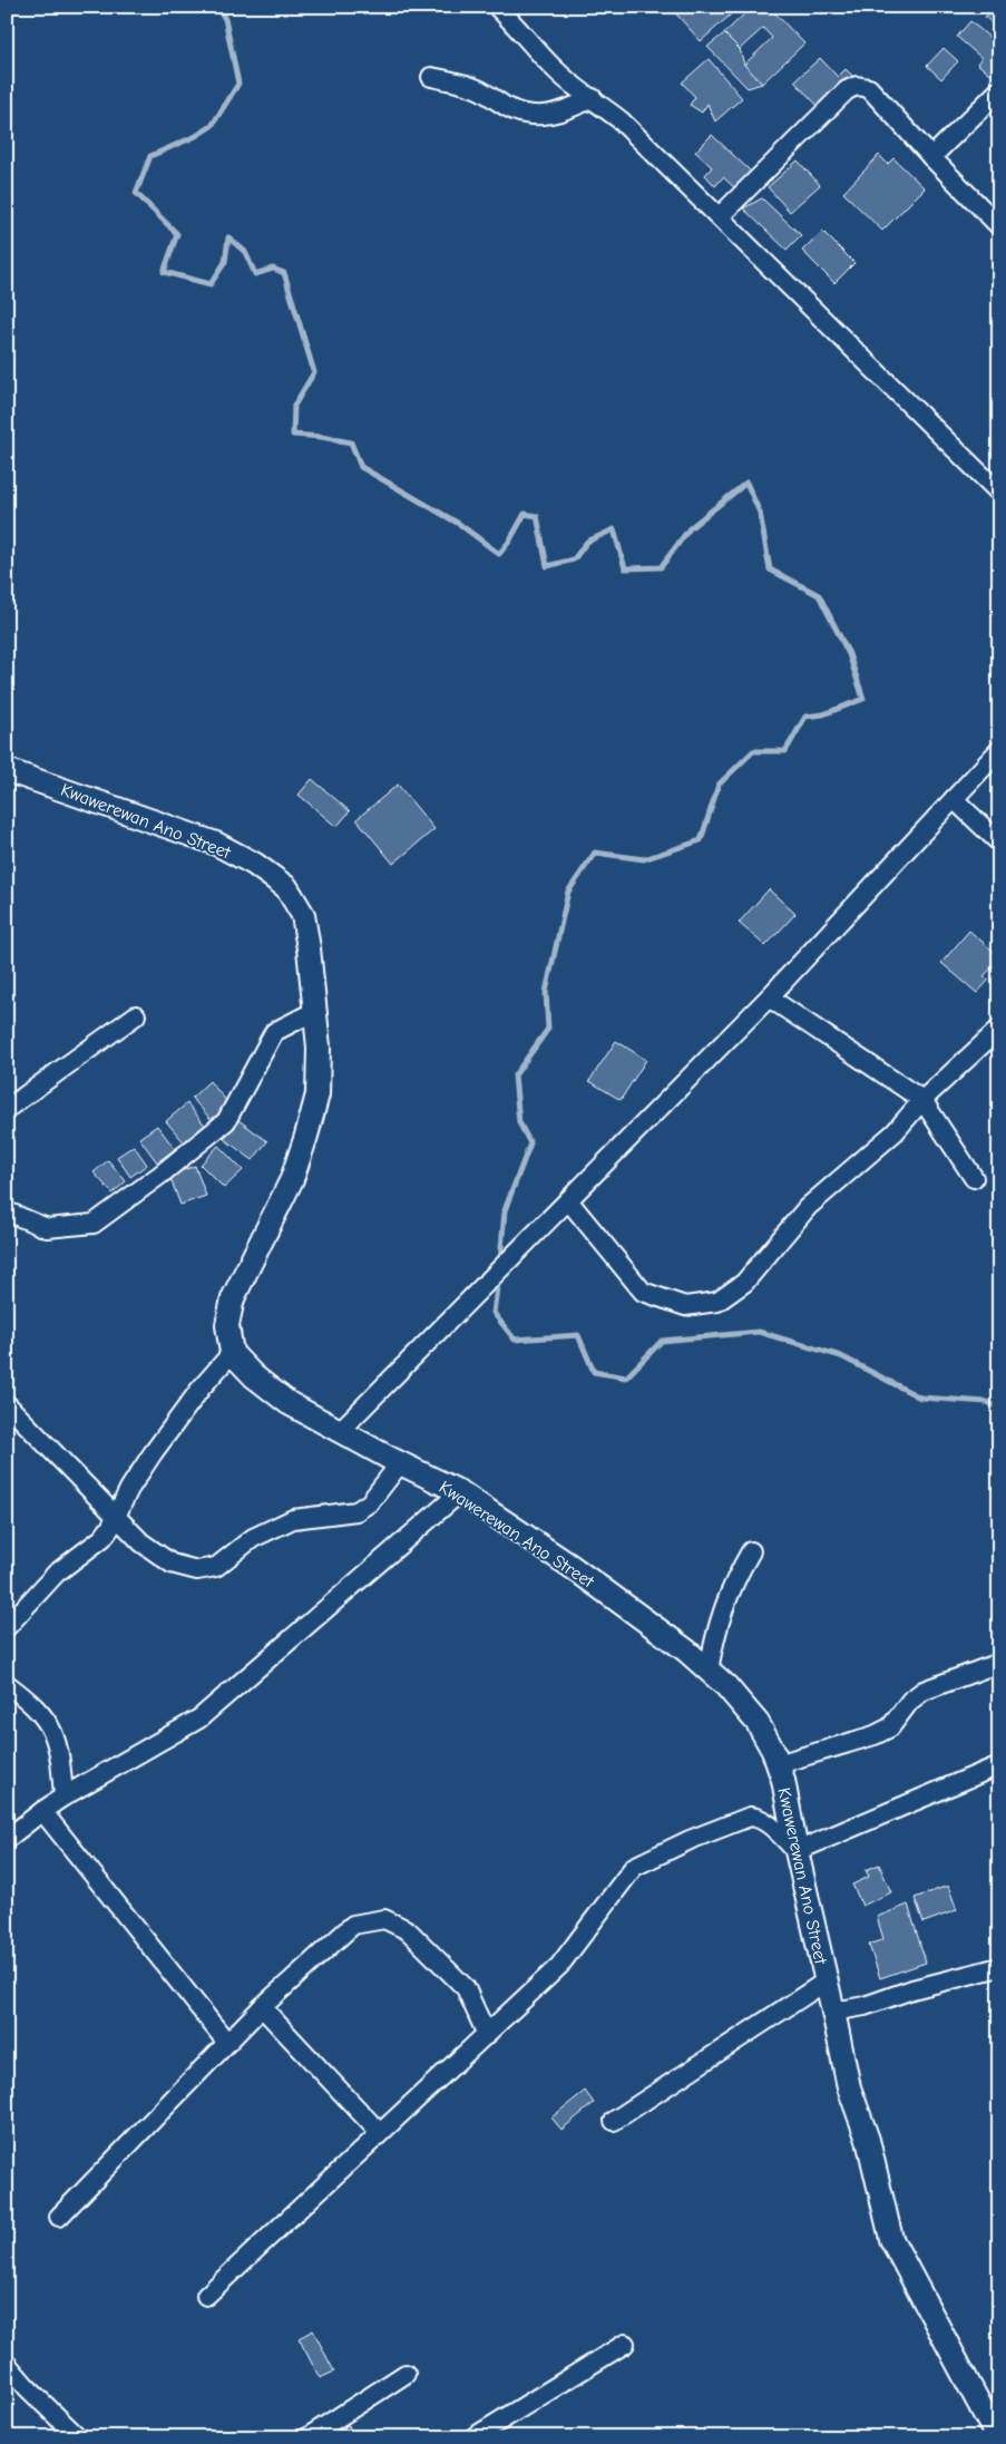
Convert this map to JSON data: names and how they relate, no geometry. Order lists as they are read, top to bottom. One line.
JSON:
{"streets":{"street":["Kwawerewan Ano Street"]}}
